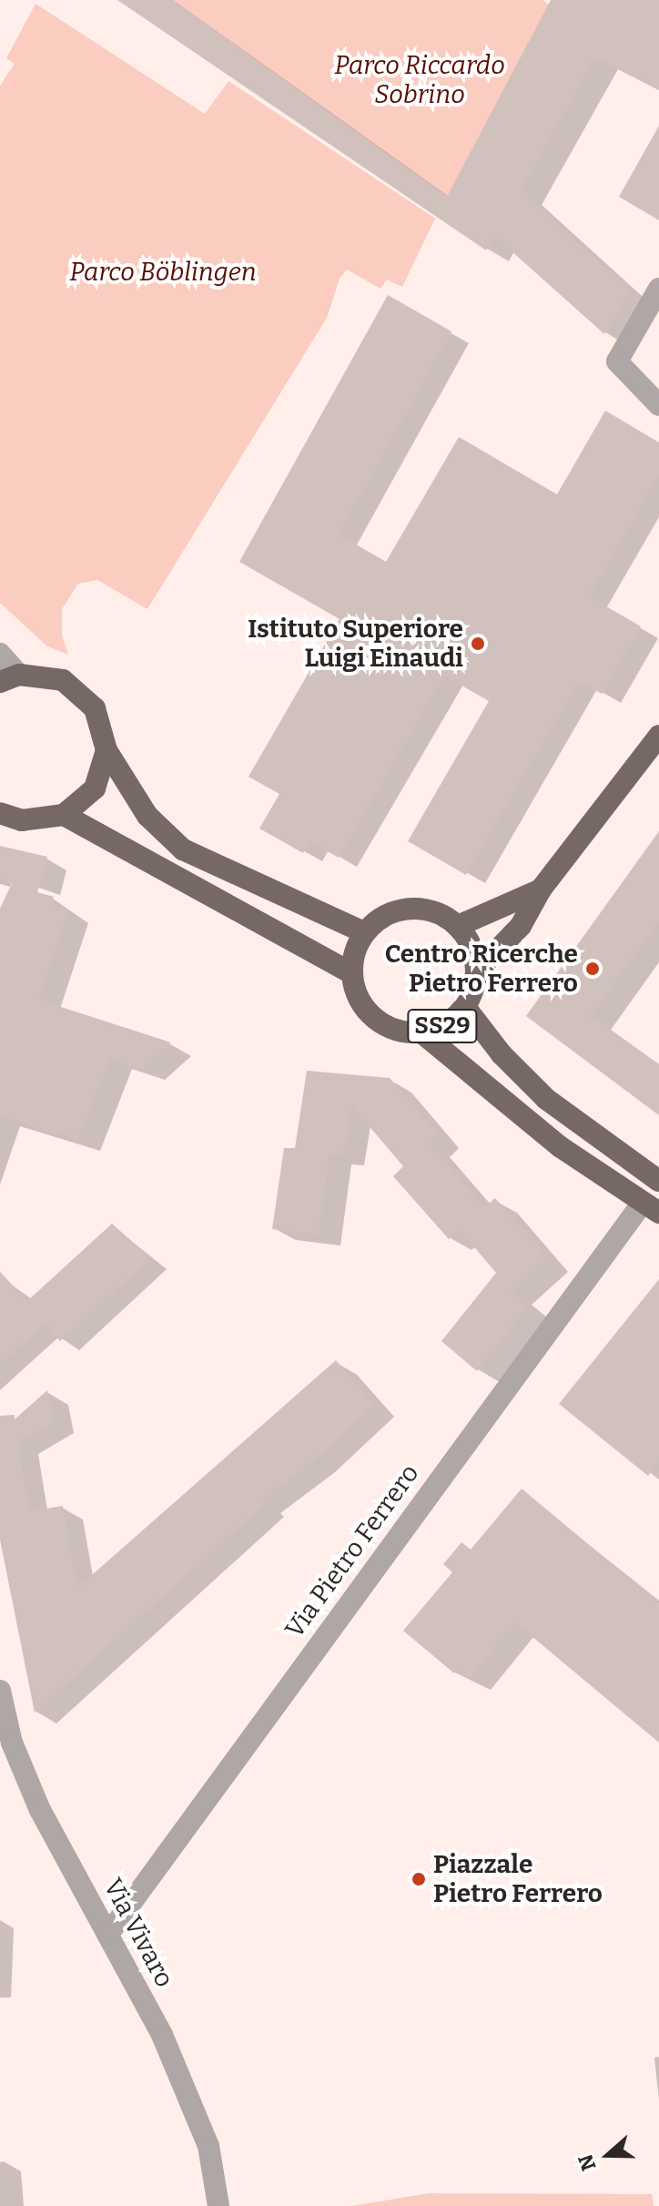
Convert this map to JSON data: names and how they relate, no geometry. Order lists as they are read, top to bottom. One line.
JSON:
{"streets":{"main road":["SS29"],"street":["Via Pietro Ferrero","Via Vivaro"]},"crossings":[["Via Pietro Ferrero","Via Vivaro"]],"parks":["Parco Riccardo Sobrino","Parco Böblingen"],"places":["Istituto Superiore Luigi Einaudi","Centro Ricerche Pietro Ferrero","Piazzale Pietro Ferrero"],"north":"left"}
